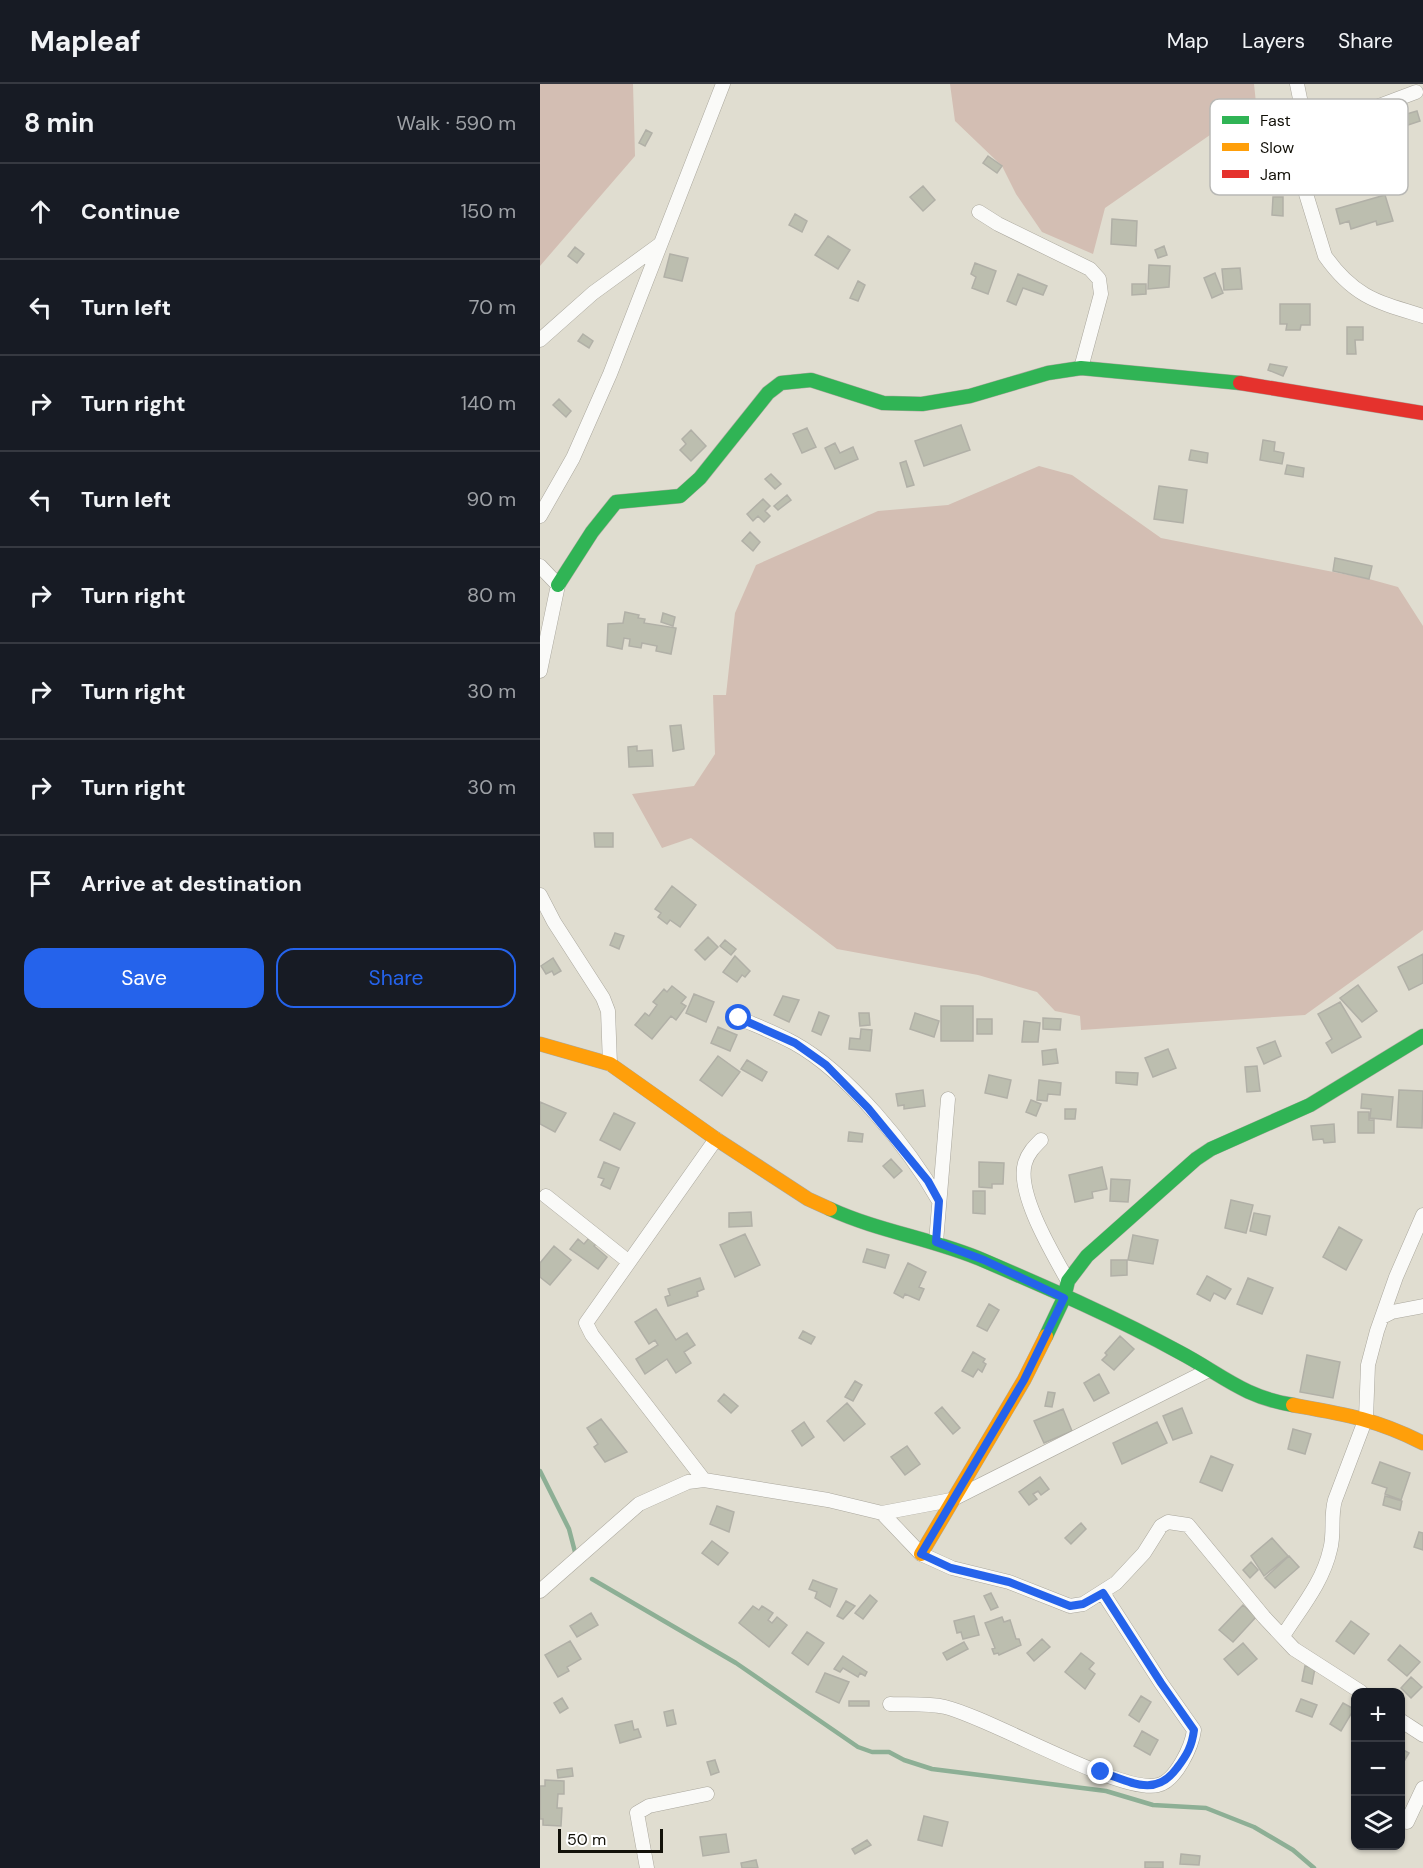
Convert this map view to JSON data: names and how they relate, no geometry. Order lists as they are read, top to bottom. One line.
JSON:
{"legend":["Fast","Slow","Jam"],"scale_bar":"50 m","page":{"header":"Mapleaf","nav":["Map","Layers","Share"],"heading":["8 min","Walk · 590 m"],"list":[["Continue","150 m"],["Turn left","70 m"],["Turn right","140 m"],["Turn left","90 m"],["Turn right","80 m"],["Turn right","30 m"],["Turn right","30 m"],"Arrive at destination"],"buttons":["Save","Share"],"map_buttons":["+","−"],"scale":"50 m"}}
